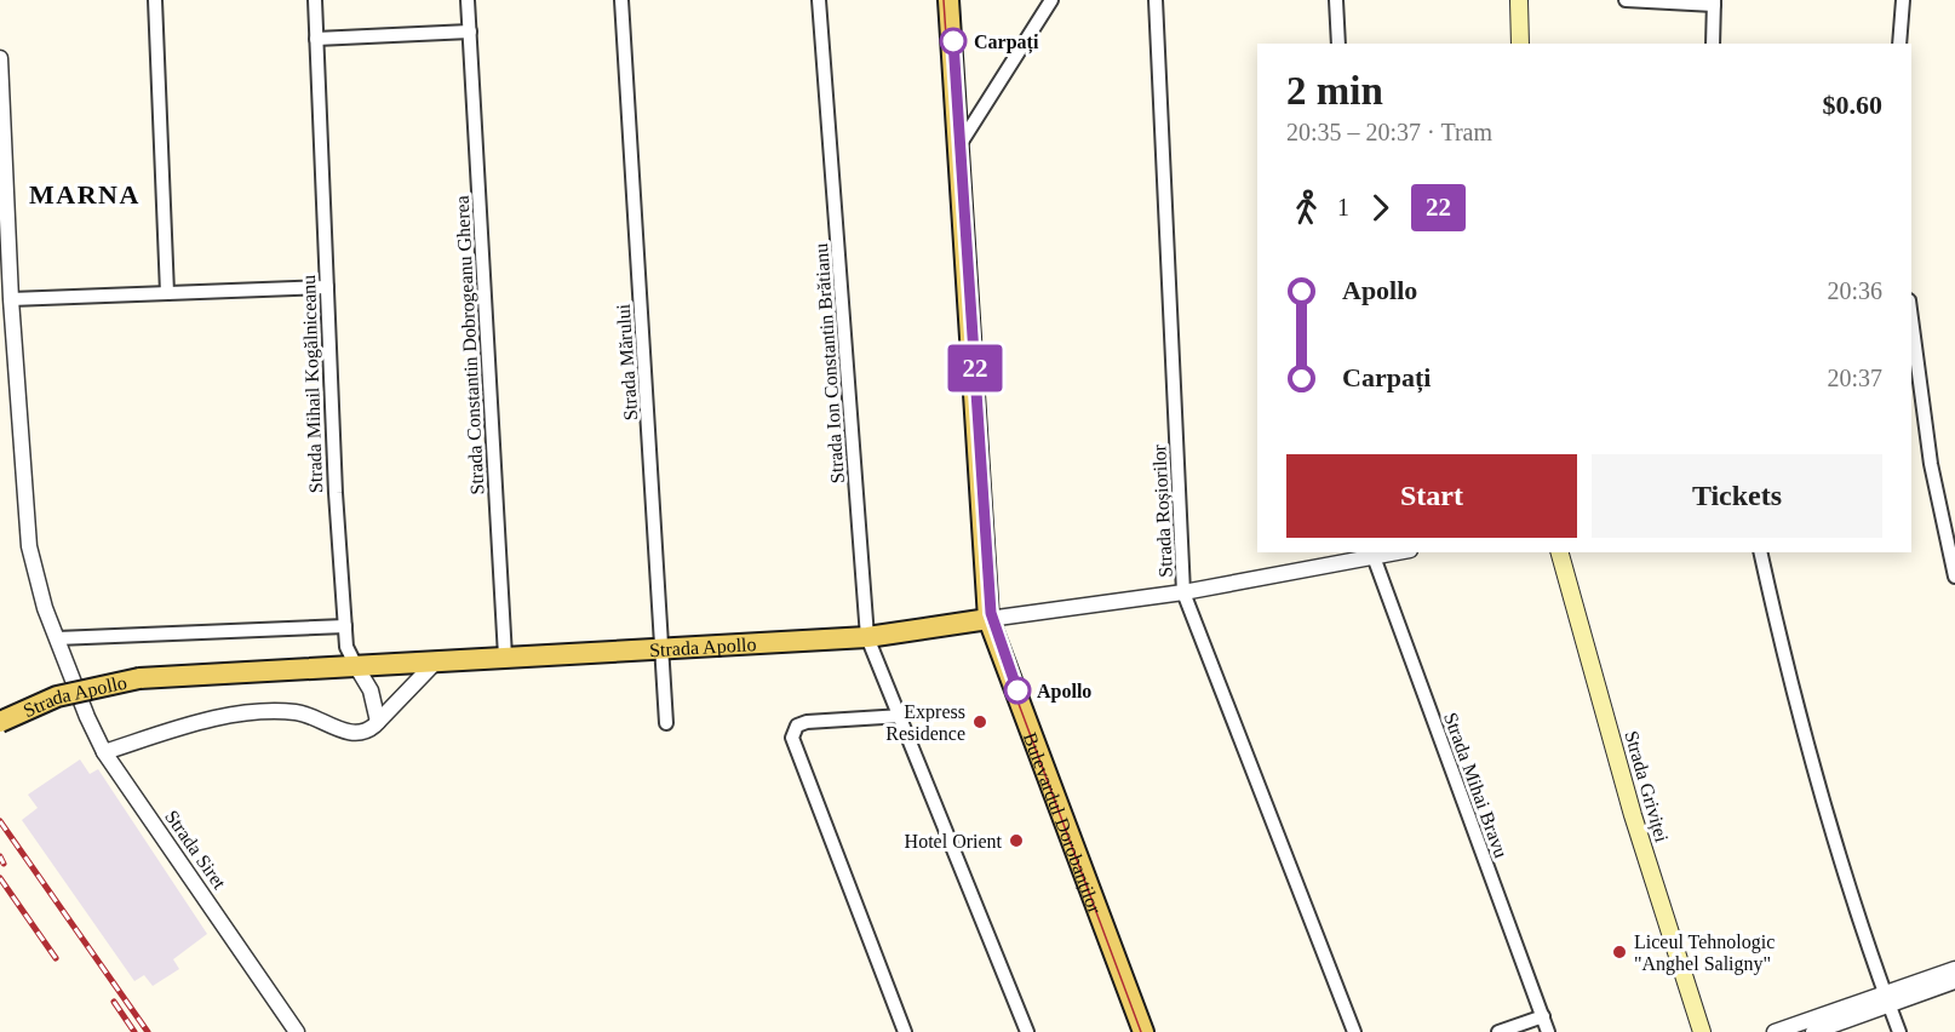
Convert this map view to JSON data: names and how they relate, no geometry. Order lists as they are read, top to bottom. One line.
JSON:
{"streets":{"main road":["Strada Apollo","Strada Griviței","Bulevardul Dorobanților"],"street":["Strada Constantin Dobrogeanu Gherea","Strada Mărului","Strada Ion Constantin Brătianu","Strada Mihail Kogălniceanu","Strada Roșiorilor","Strada Mihai Bravu","Strada Siret"]},"crossings":[["Strada Constantin Dobrogeanu Gherea","Strada Apollo"],["Strada Mărului","Strada Apollo"],["Strada Ion Constantin Brătianu","Strada Apollo"],["Strada Mihail Kogălniceanu","Strada Apollo"],["Strada Roșiorilor","Strada Apollo"],["Strada Apollo","Strada Mihai Bravu"],["Strada Apollo","Bulevardul Dorobanților"]],"districts":["MARNA"],"places":["Carpați","Apollo","Express Residence","Hotel Orient","Liceul Tehnologic \"Anghel Saligny\""],"lines":["tram line 22"],"page":{"on_map":"22","heading":["2 min","20:35 – 20:37 · Tram","$0.60"],"legs":["1","22"],"list":[{"name":"Apollo","value":"20:36"},{"name":"Carpați","value":"20:37"}],"buttons":["Start","Tickets"]}}
